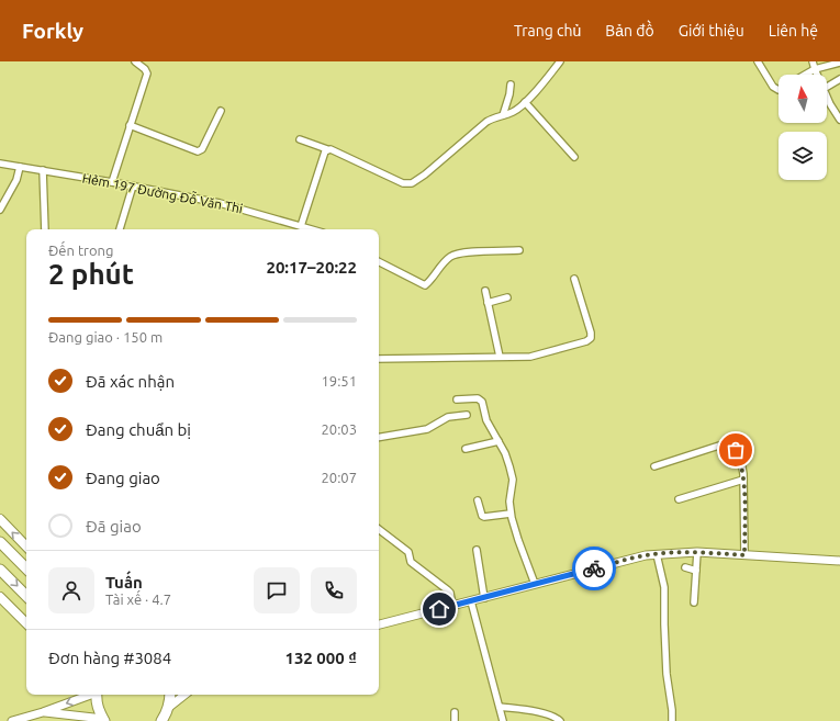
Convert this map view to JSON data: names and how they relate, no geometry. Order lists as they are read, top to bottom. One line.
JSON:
{"streets":{"street":["Hẻm 197 Đường Đỗ Văn Thi"]},"north":"top","page":{"header":"Forkly","nav":["Trang chủ","Bản đồ","Giới thiệu","Liên hệ"],"heading":["2 phút","Đến trong","20:17–20:22"],"panel":["Tuấn","Tài xế · 4.7","Đơn hàng #3084","132 000 ₫"],"bar":"Đang giao · 150 m","list":[["Đã xác nhận","19:51"],["Đang chuẩn bị","20:03"],["Đang giao","20:07"],"Đã giao"]}}
